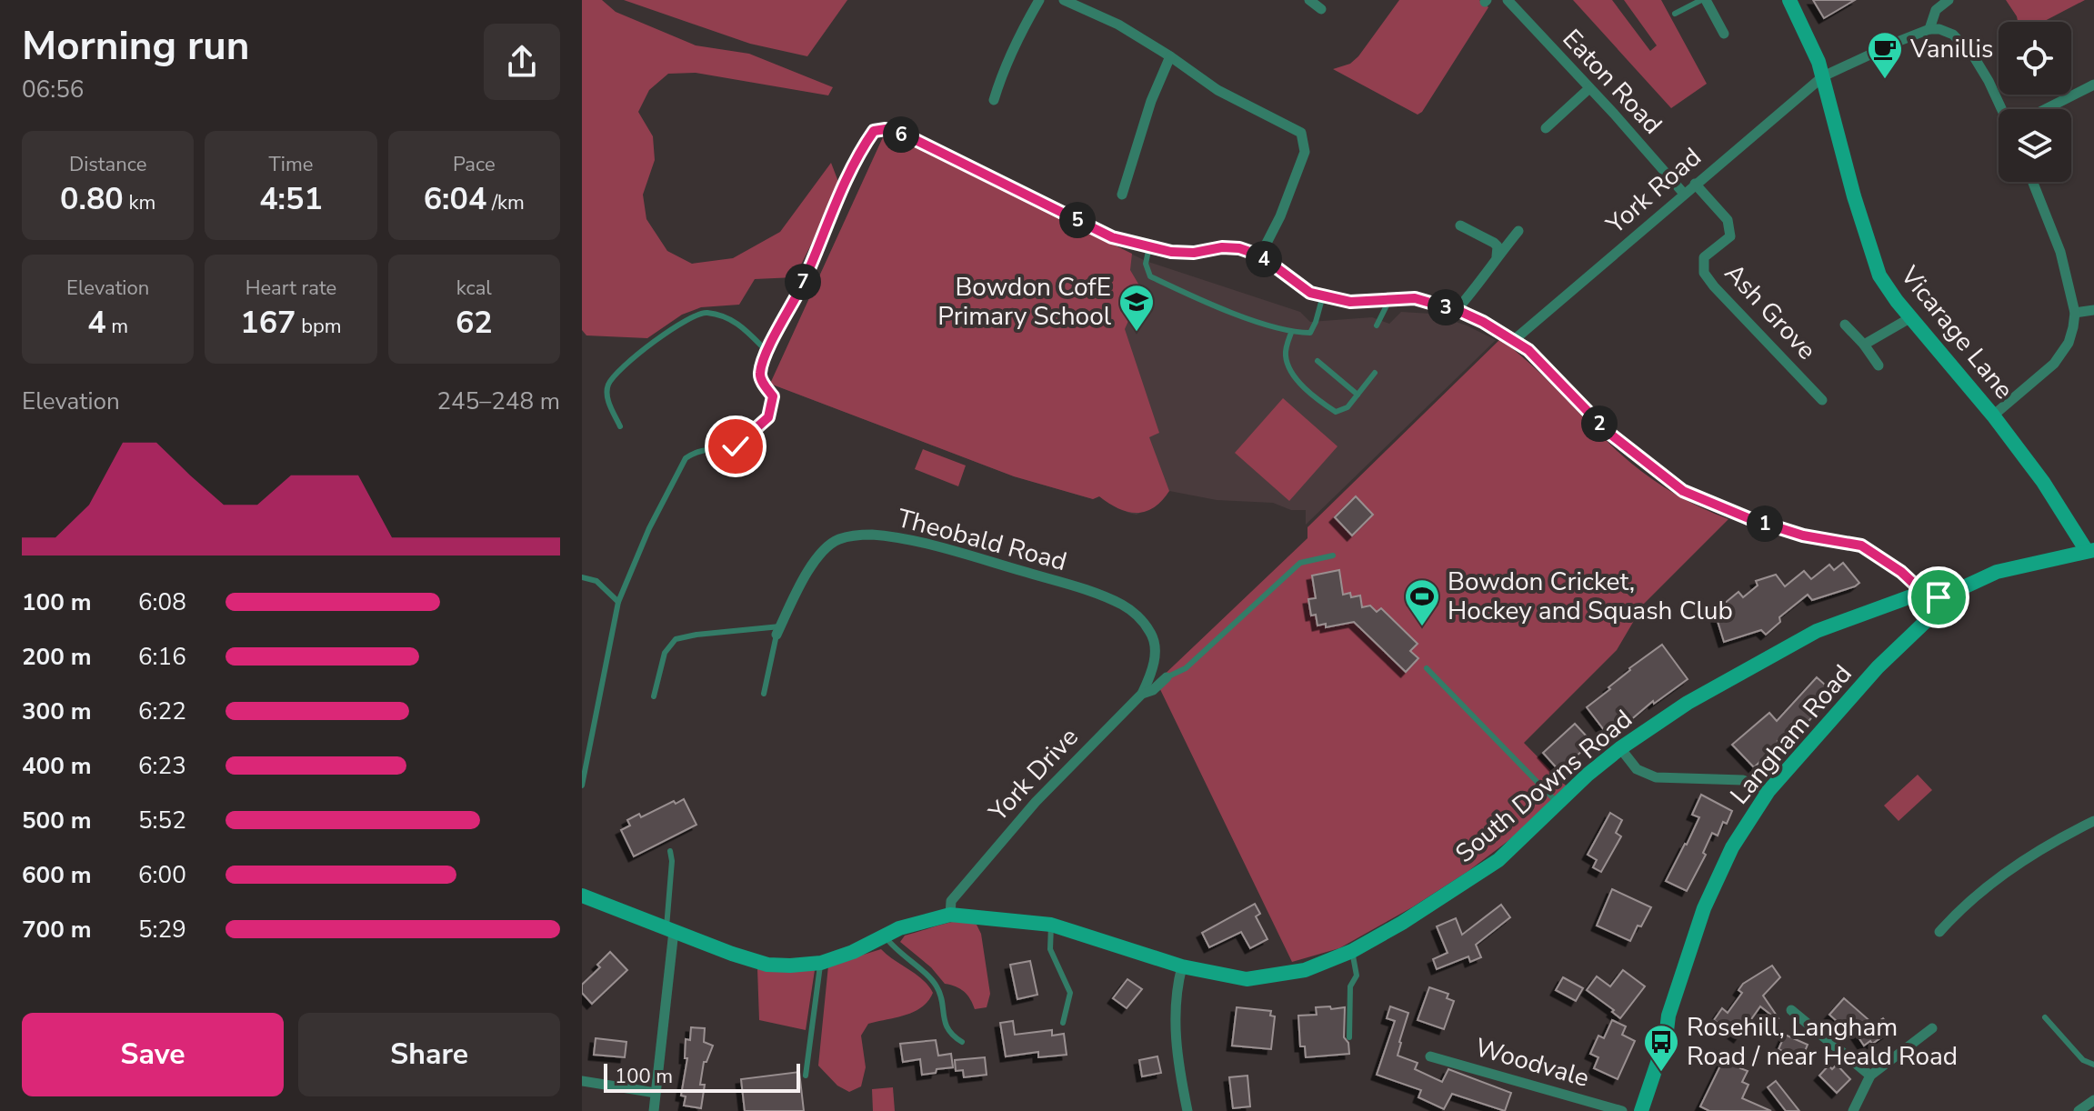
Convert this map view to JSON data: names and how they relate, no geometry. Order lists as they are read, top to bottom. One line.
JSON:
{"streets":{"main road":["Vicarage Lane","Langham Road","South Downs Road"],"street":["Eaton Road","York Road","Ash Grove","Theobald Road","York Drive","Woodvale"]},"crossings":[["Eaton Road","York Road"],["York Road","Ash Grove"],["York Road","Vicarage Lane"],["Vicarage Lane","Langham Road"],["Theobald Road","York Drive"],["York Drive","South Downs Road"]],"places":{"cafe":["Vanillis"],"school or university":["Bowdon CofE Primary School"],"sports":["Bowdon Cricket, Hockey and Squash Club"],"bus stop":["Rosehill, Langham Road / near Heald Road"]},"scale_bar":"100 m","page":{"heading":["Morning run","06:56"],"pins":["6","5","4","7","3","2","1"],"stats":[["Distance","0.80 km"],["Time","4:51"],["Pace","6:04 /km"],["Elevation","4 m"],["Heart rate","167 bpm"],["kcal","62"]],"chart":["Elevation","245–248 m"],"list":[{"name":"100 m","note":"6:08"},{"name":"200 m","note":"6:16"},{"name":"300 m","note":"6:22"},{"name":"400 m","note":"6:23"},{"name":"500 m","note":"5:52"},{"name":"600 m","note":"6:00"},{"name":"700 m","note":"5:29"}],"buttons":["Save","Share"],"scale":"100 m"}}
